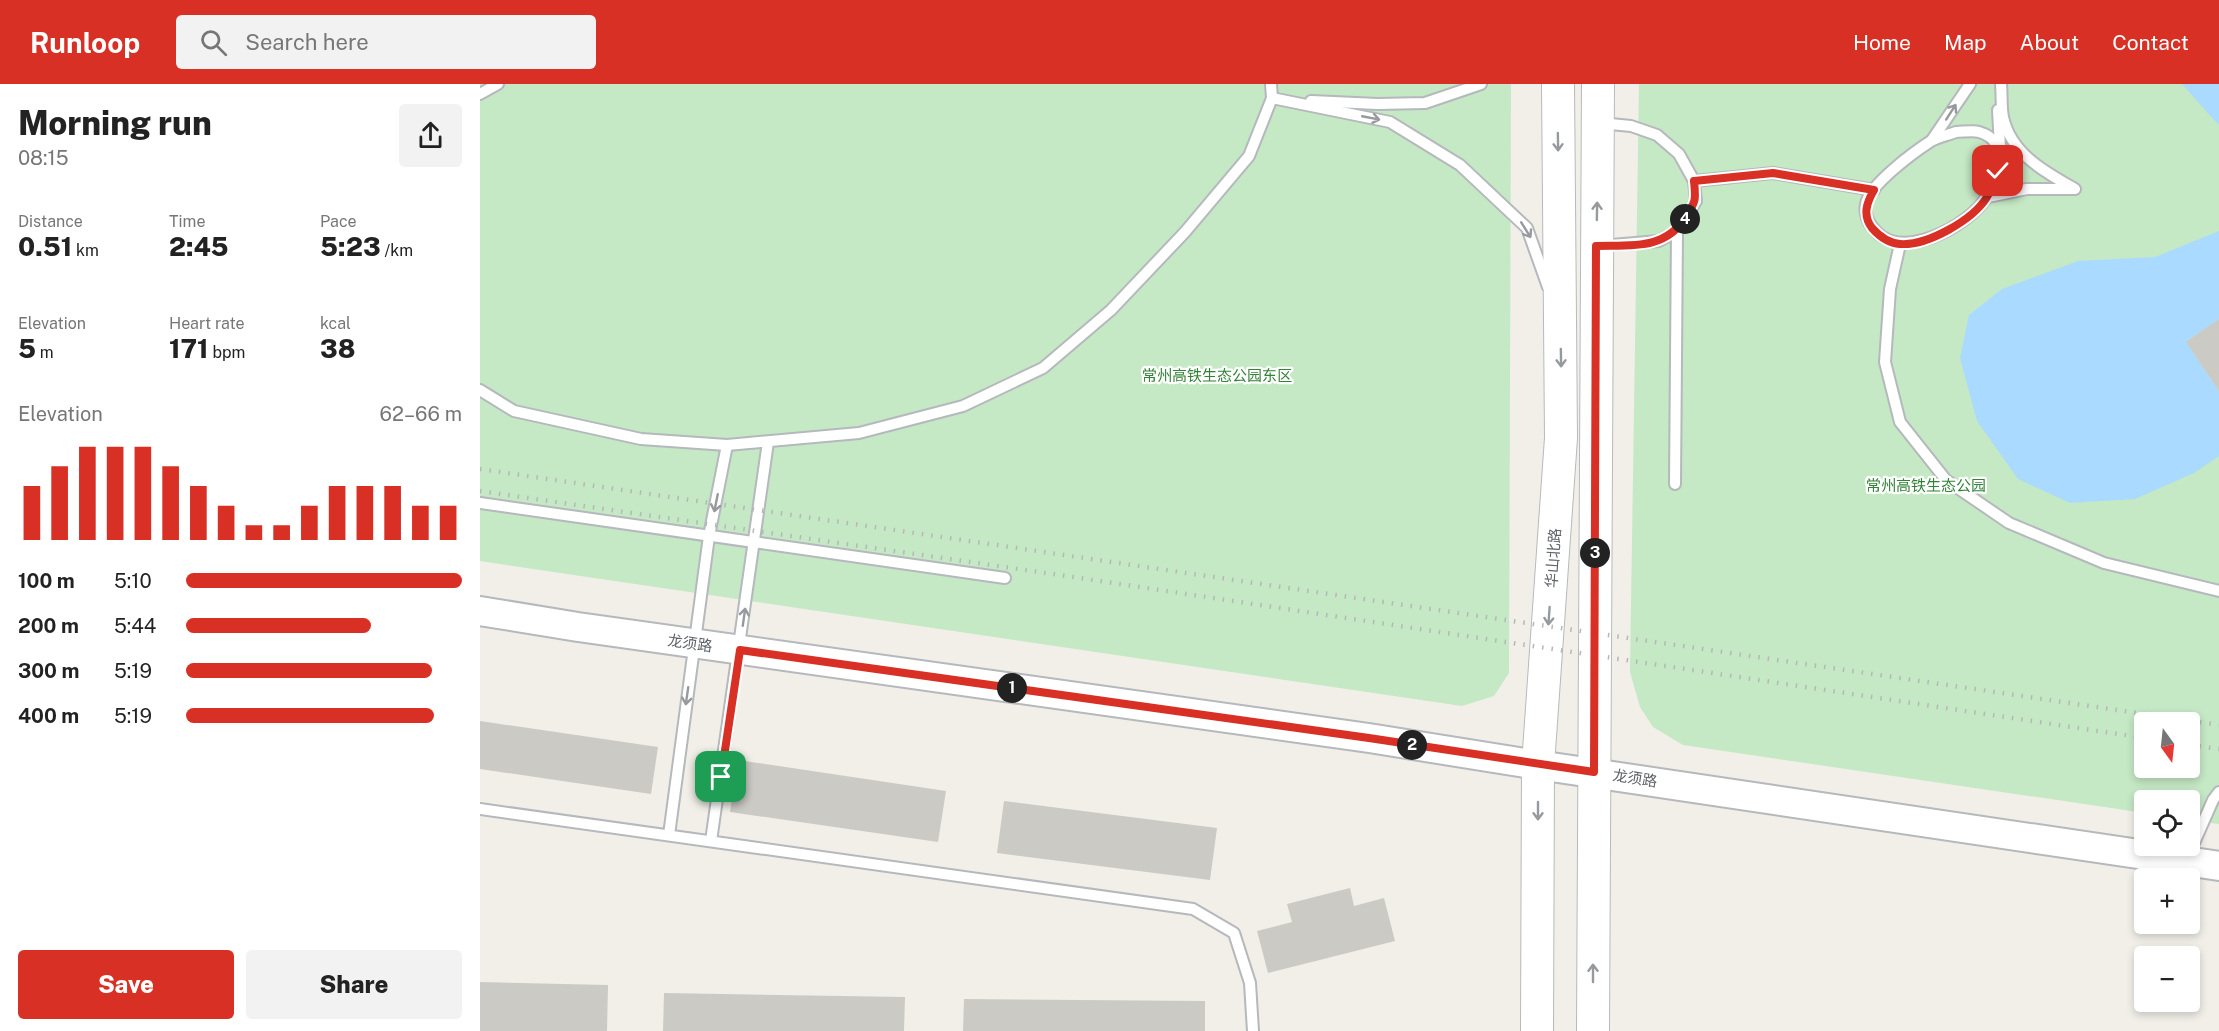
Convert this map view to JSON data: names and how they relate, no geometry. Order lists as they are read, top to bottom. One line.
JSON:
{"streets":{"main road":["华山北路"],"street":["龙须路"]},"crossings":[["华山北路","龙须路"]],"parks":["常州高铁生态公园东区","常州高铁生态公园"],"north":"bottom","page":{"header":"Runloop","search":"Search here","nav":["Home","Map","About","Contact"],"heading":["Morning run","08:15"],"stats":[["Distance","0.51 km"],["Time","2:45"],["Pace","5:23 /km"],["Elevation","5 m"],["Heart rate","171 bpm"],["kcal","38"]],"pins":["4","3","1","2"],"chart":["Elevation","62–66 m"],"list":[{"name":"100 m","note":"5:10"},{"name":"200 m","note":"5:44"},{"name":"300 m","note":"5:19"},{"name":"400 m","note":"5:19"}],"map_buttons":["+","−"],"buttons":["Save","Share"]}}
